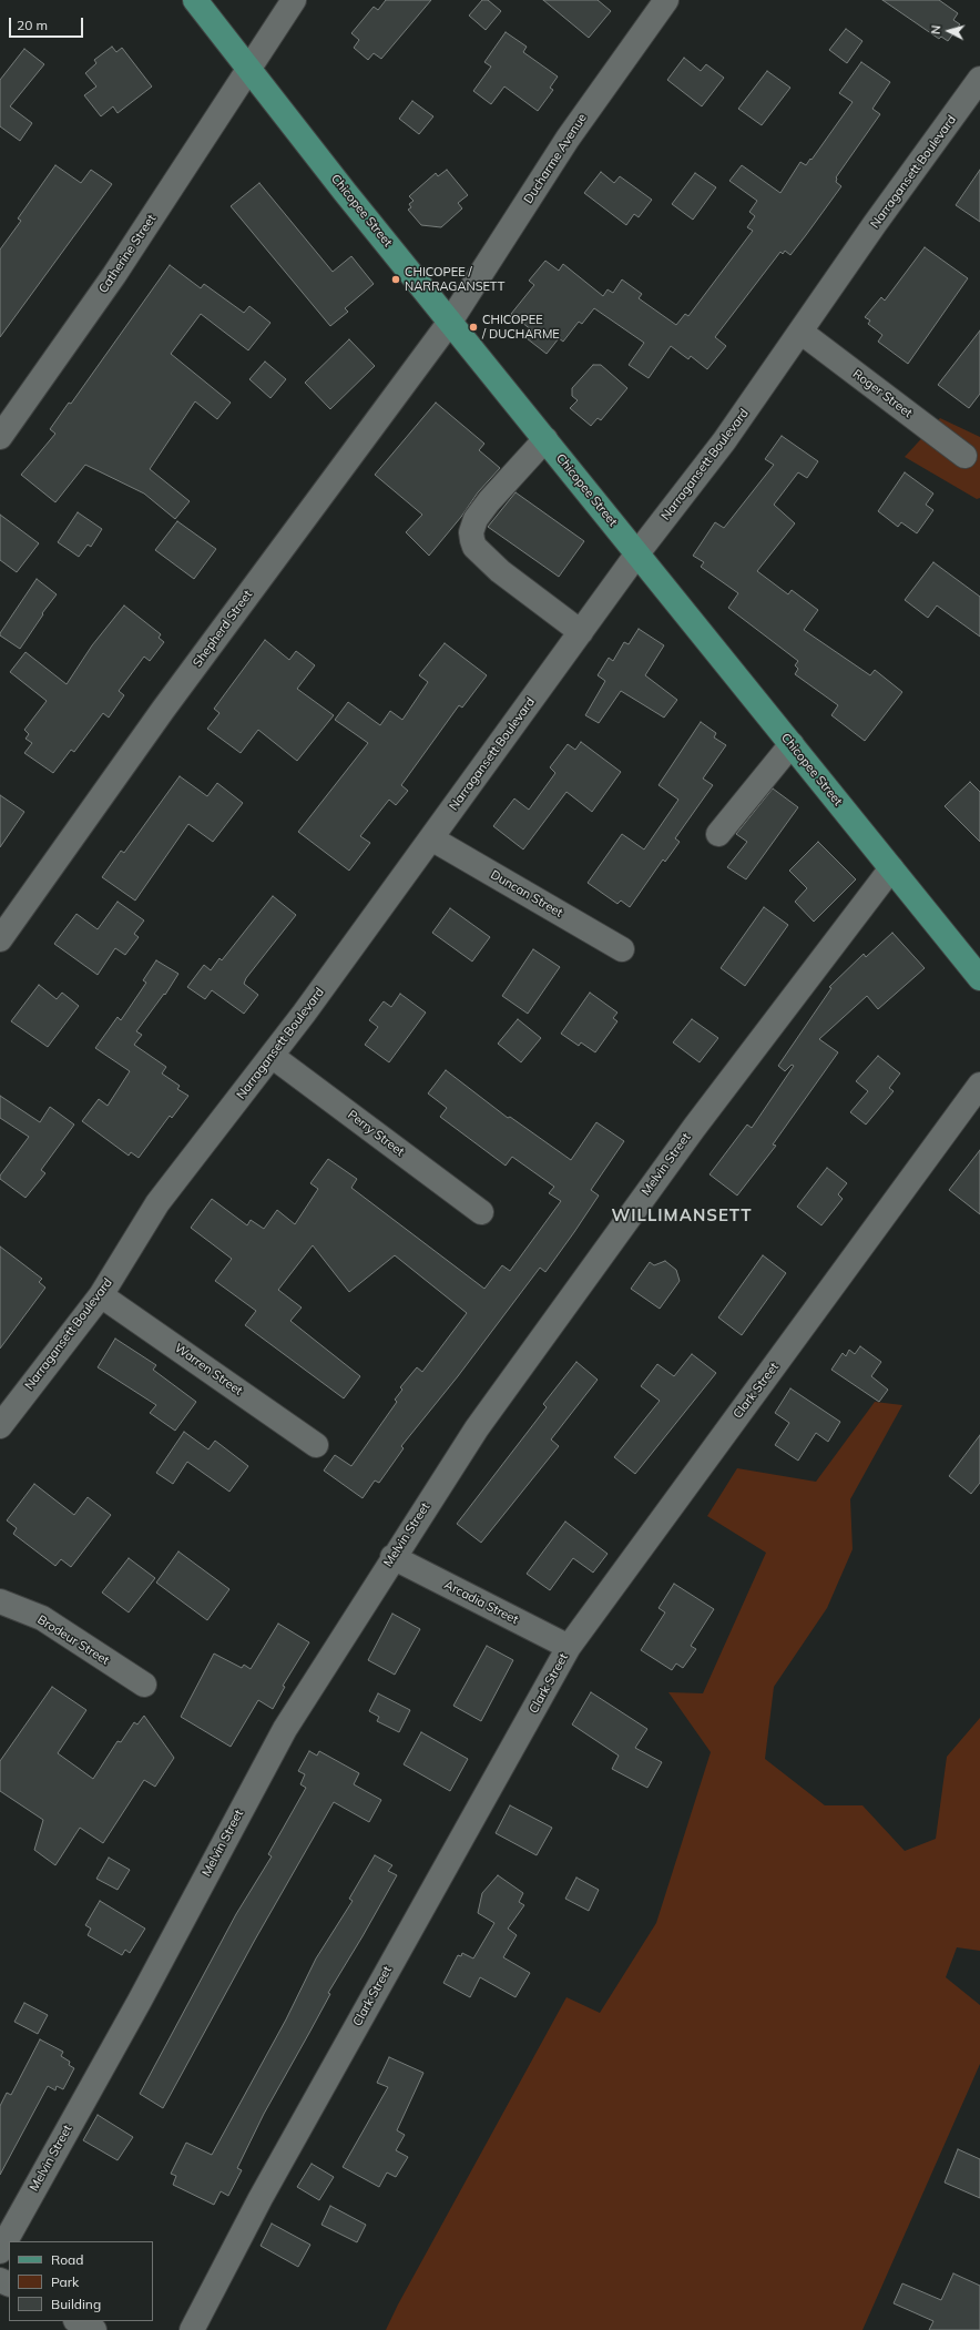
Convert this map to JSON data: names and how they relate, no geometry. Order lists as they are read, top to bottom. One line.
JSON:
{"streets":{"main road":["Chicopee Street"],"street":["Ducharme Avenue","Narragansett Boulevard","Catherine Street","Roger Street","Shepherd Street","Duncan Street","Perry Street","Melvin Street","Warren Street","Clark Street","Arcadia Street","Brodeur Street"]},"crossings":[["Ducharme Avenue","Chicopee Street"],["Ducharme Avenue","Shepherd Street"],["Narragansett Boulevard","Chicopee Street"],["Narragansett Boulevard","Roger Street"],["Narragansett Boulevard","Duncan Street"],["Narragansett Boulevard","Perry Street"],["Narragansett Boulevard","Warren Street"],["Chicopee Street","Catherine Street"],["Chicopee Street","Shepherd Street"],["Chicopee Street","Melvin Street"],["Melvin Street","Arcadia Street"],["Clark Street","Arcadia Street"]],"districts":["WILLIMANSETT"],"places":["CHICOPEE / NARRAGANSETT","CHICOPEE / DUCHARME"],"legend":["Road","Park","Building"],"scale_bar":"20 m","north":"left"}
